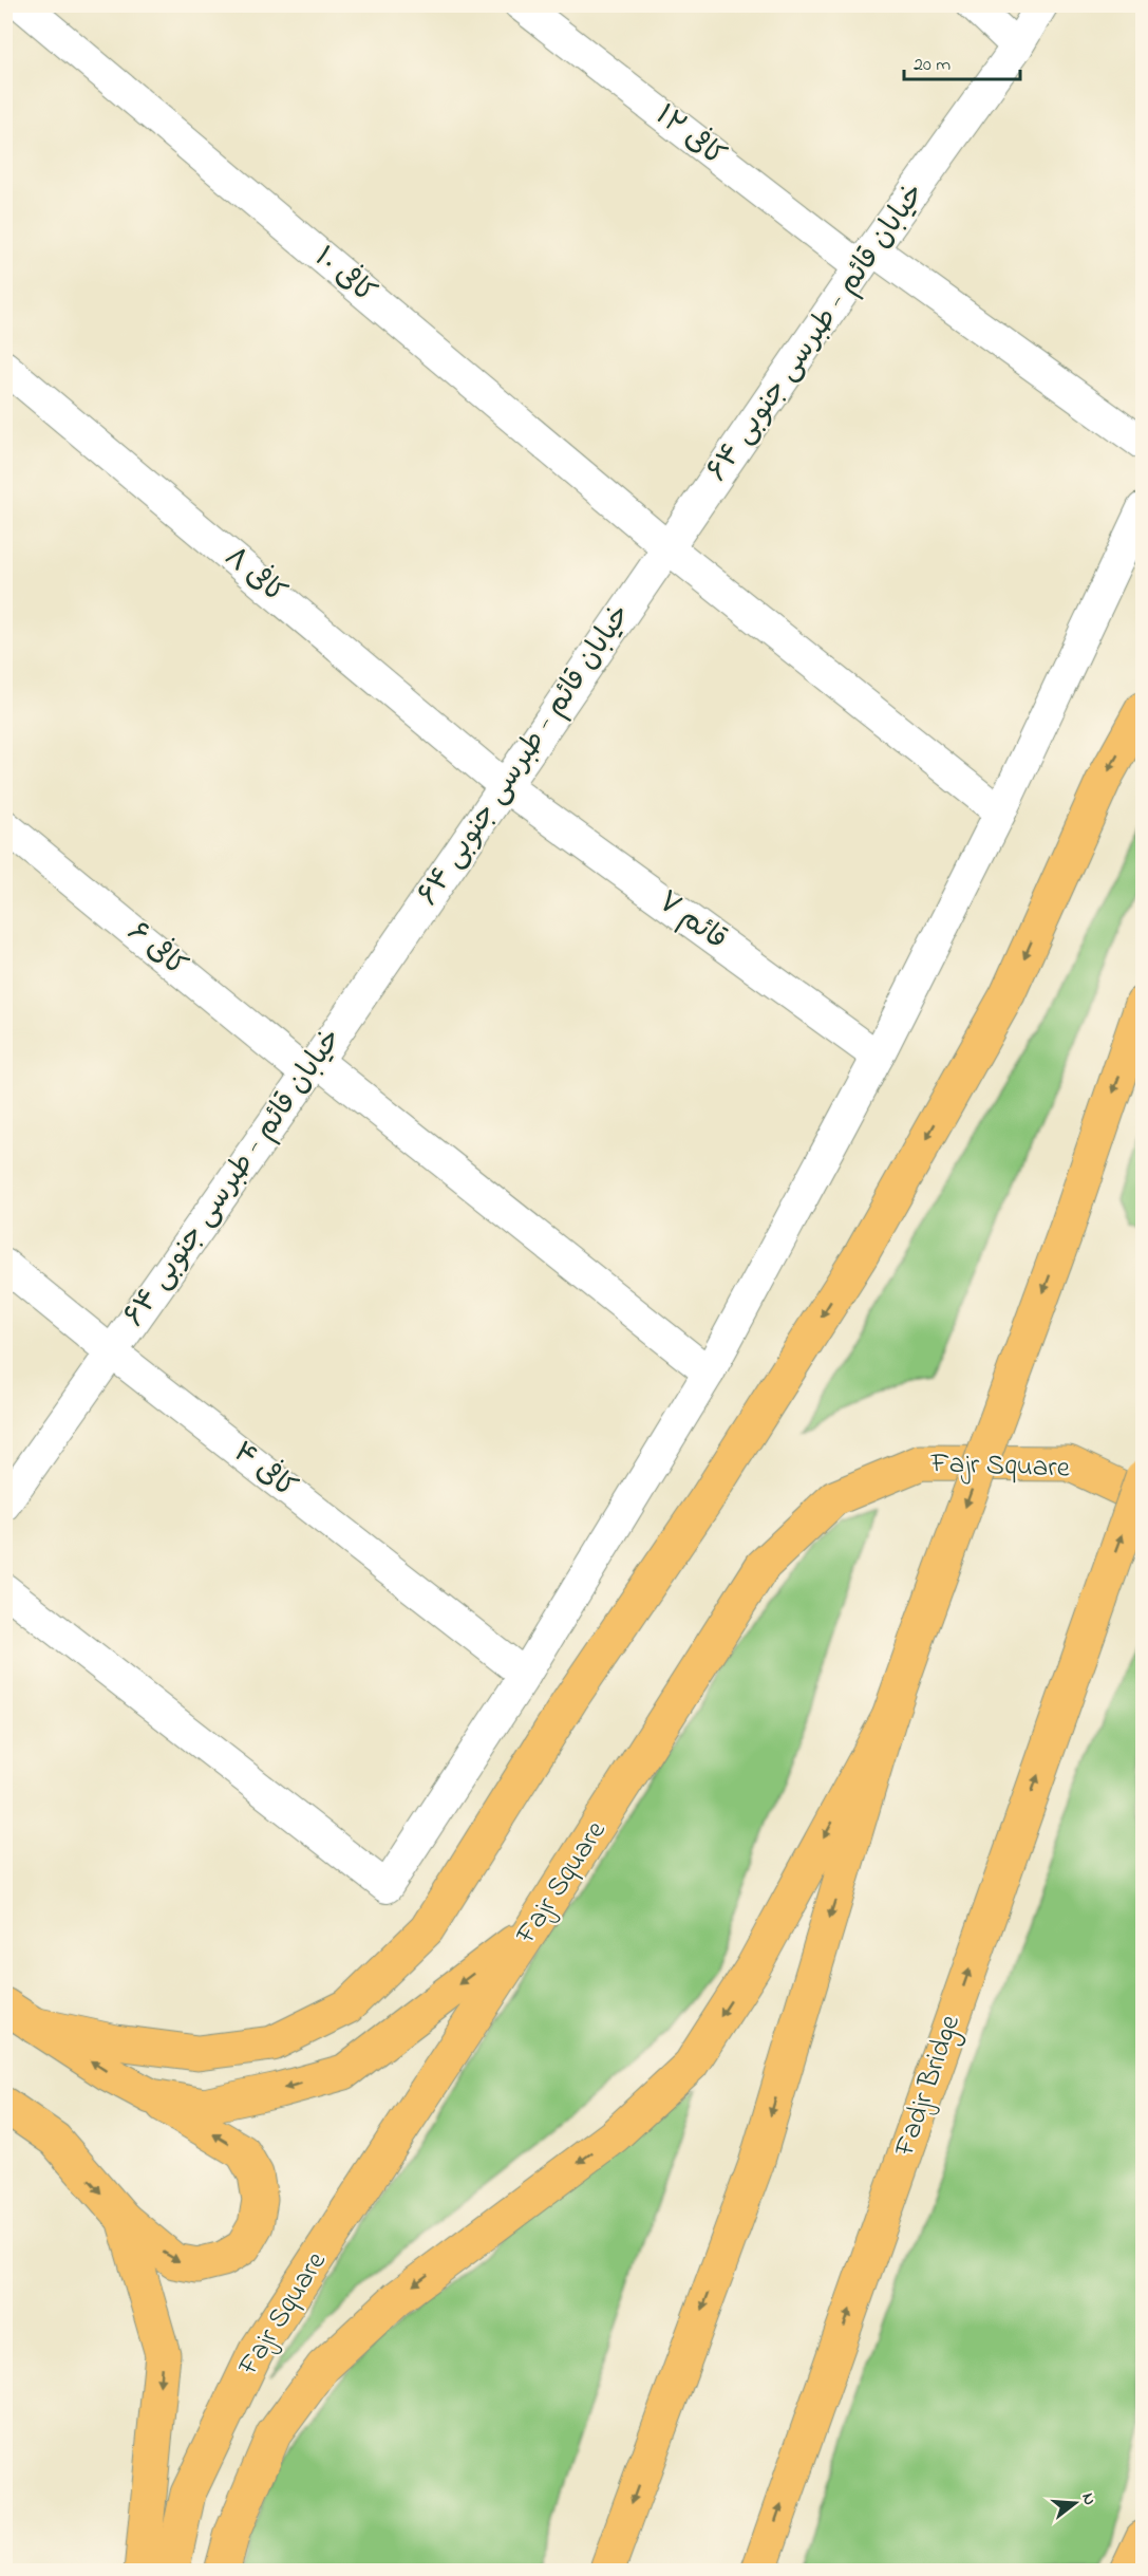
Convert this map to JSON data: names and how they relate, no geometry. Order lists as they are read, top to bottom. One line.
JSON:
{"streets":{"main road":["Fajr Square","Fadjr Bridge"],"street":["کافی ۱۲","کافی ۱۰","خیابان قائم - طبرسی جنوبی ۶۴","کافی ۸","قائم ۷","کافی ۶","کافی ۴"]},"crossings":[["کافی ۱۲","خیابان قائم - طبرسی جنوبی ۶۴"],["کافی ۱۰","خیابان قائم - طبرسی جنوبی ۶۴"],["خیابان قائم - طبرسی جنوبی ۶۴","کافی ۸"],["خیابان قائم - طبرسی جنوبی ۶۴","قائم ۷"],["خیابان قائم - طبرسی جنوبی ۶۴","کافی ۶"],["خیابان قائم - طبرسی جنوبی ۶۴","کافی ۴"],["کافی ۸","قائم ۷"]],"scale_bar":"20 m","north":"right"}
